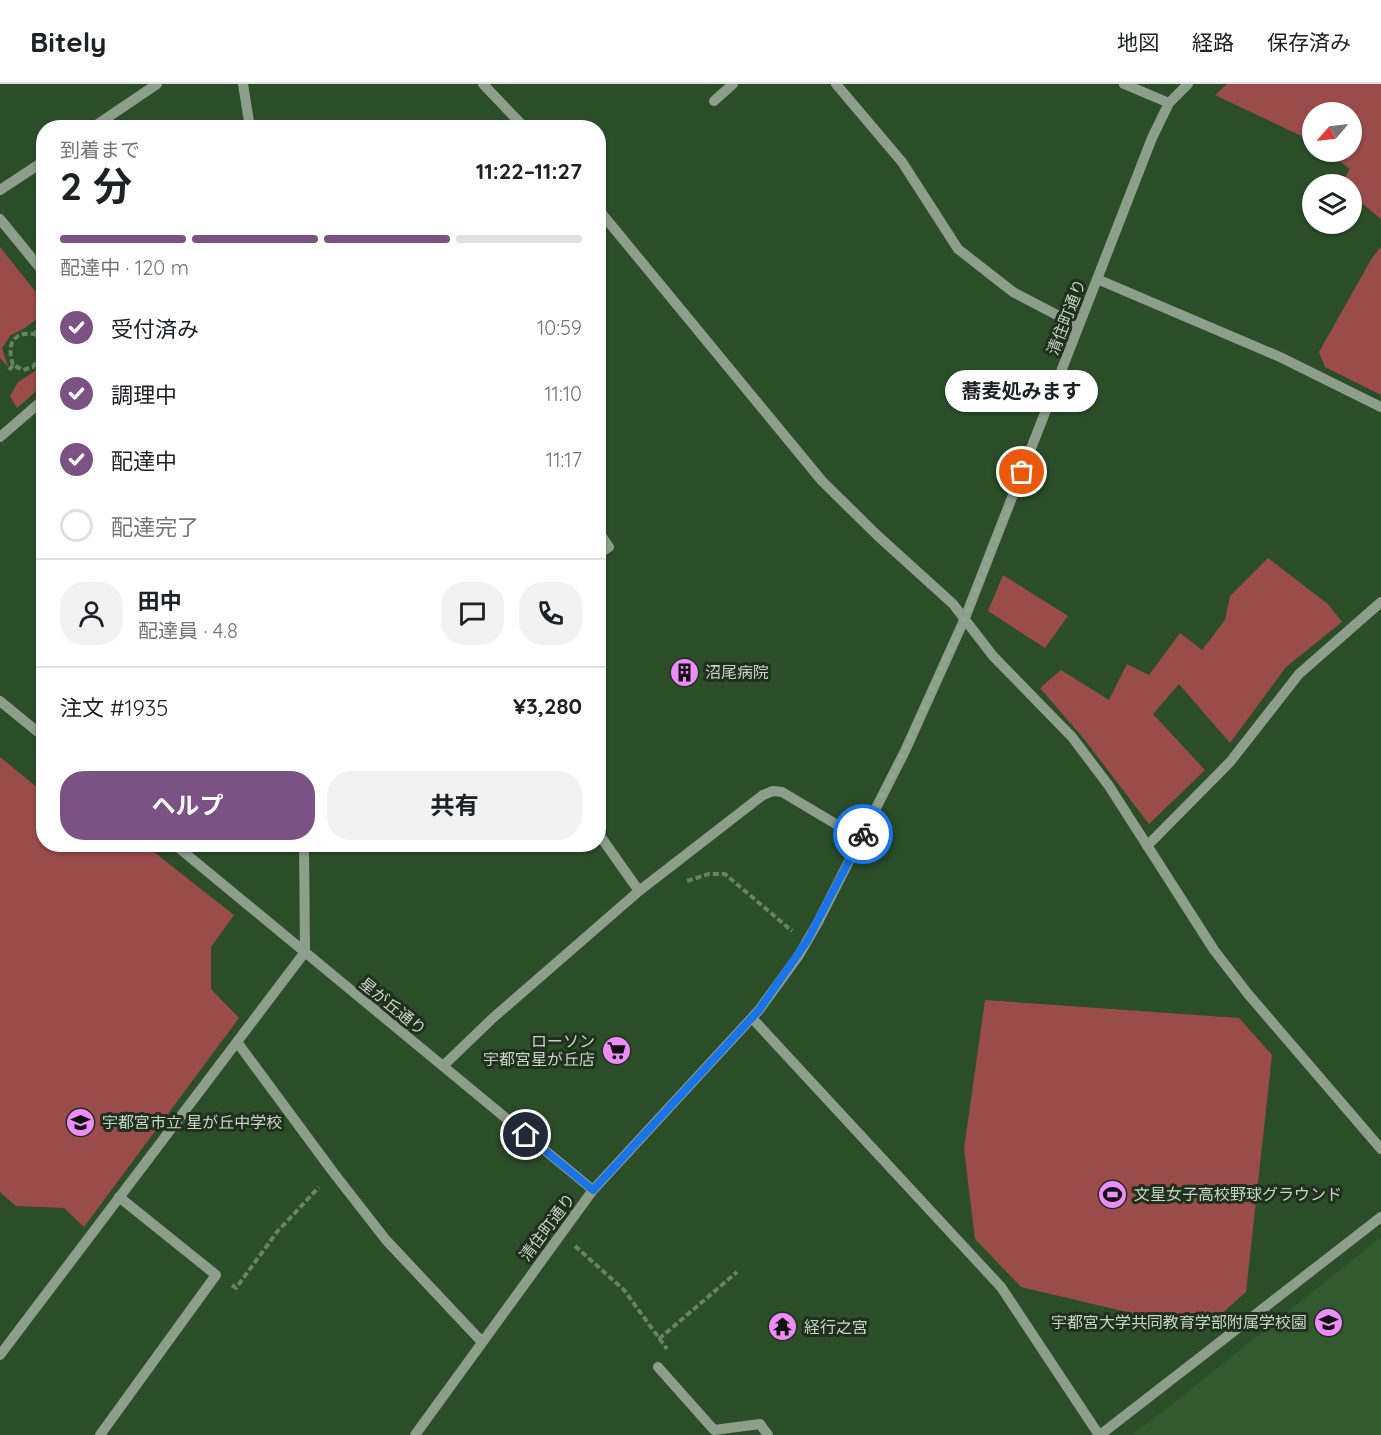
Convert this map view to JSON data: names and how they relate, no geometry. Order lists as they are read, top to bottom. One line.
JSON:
{"streets":{"street":["清住町通り","星が丘通り"]},"crossings":[["清住町通り","星が丘通り"]],"places":{"other":["蕎麦処みます"],"building":["沼尾病院"],"supermarket":["ローソン 宇都宮星が丘店"],"school or university":["宇都宮市立 星が丘中学校","宇都宮大学共同教育学部附属学校園"],"sports":["文星女子高校野球グラウンド"],"temple":["経行之宮"]},"north":"bottom left","page":{"header":"Bitely","nav":["地図","経路","保存済み"],"heading":["2 分","到着まで","11:22–11:27"],"panel":["田中","配達員 · 4.8","注文 #1935","¥3,280"],"bar":"配達中 · 120 m","list":[["受付済み","10:59"],["調理中","11:10"],["配達中","11:17"],"配達完了"],"bubble":"蕎麦処みます","buttons":["ヘルプ","共有"]}}
